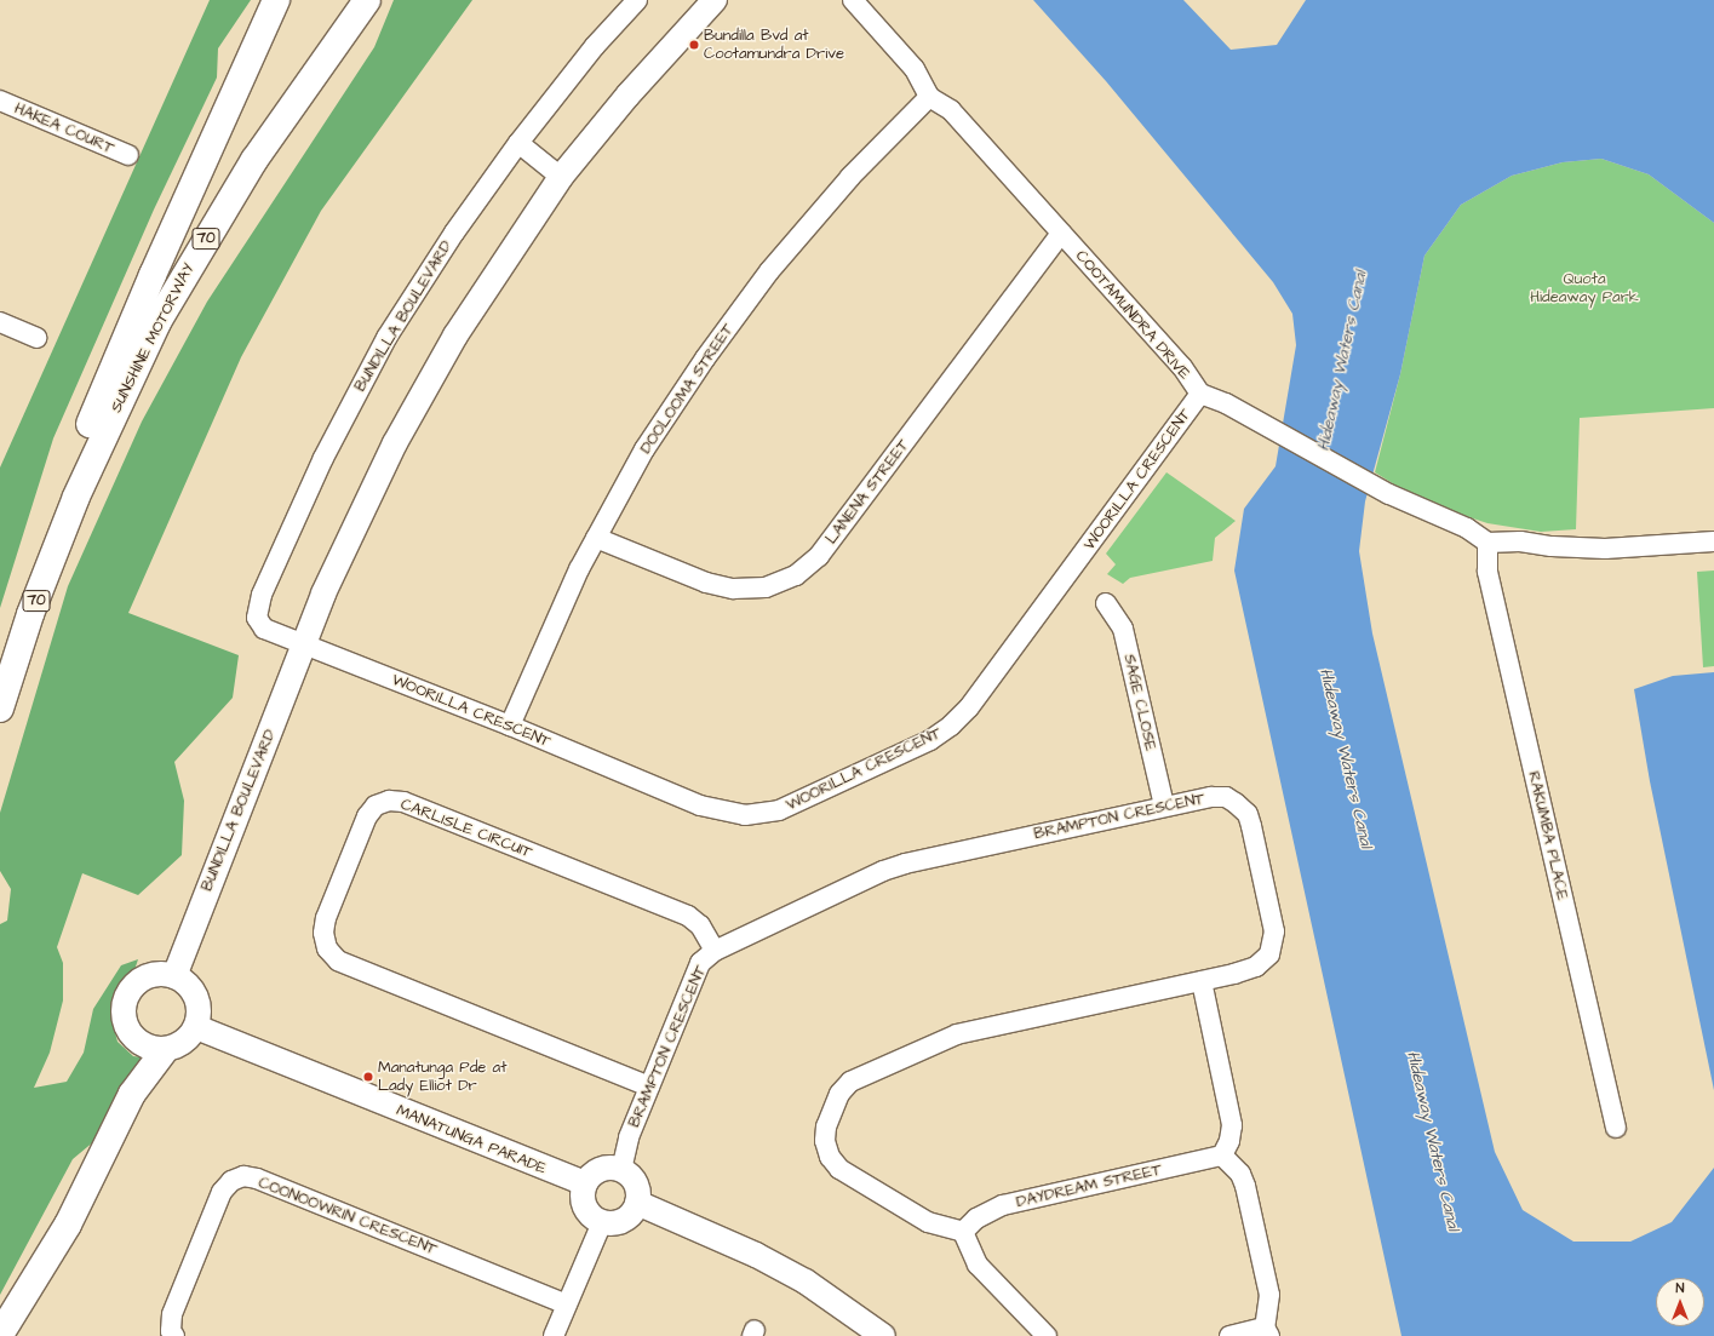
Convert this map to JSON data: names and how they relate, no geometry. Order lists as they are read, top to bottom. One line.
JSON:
{"streets":{"highway":["70","SUNSHINE MOTORWAY"],"street":["HAKEA COURT","COOTAMUNDRA DRIVE","BUNDILLA BOULEVARD","DOOLOOMA STREET","WOORILLA CRESCENT","LANENA STREET","SAGE CLOSE","BRAMPTON CRESCENT","CARLISLE CIRCUIT","RAKUMBA PLACE","MANATUNGA PARADE","DAYDREAM STREET","COONOOWRIN CRESCENT"]},"crossings":[["COOTAMUNDRA DRIVE","DOOLOOMA STREET"],["COOTAMUNDRA DRIVE","WOORILLA CRESCENT"],["COOTAMUNDRA DRIVE","LANENA STREET"],["COOTAMUNDRA DRIVE","RAKUMBA PLACE"],["BUNDILLA BOULEVARD","WOORILLA CRESCENT"],["BUNDILLA BOULEVARD","MANATUNGA PARADE"],["DOOLOOMA STREET","WOORILLA CRESCENT"],["DOOLOOMA STREET","LANENA STREET"],["SAGE CLOSE","BRAMPTON CRESCENT"],["BRAMPTON CRESCENT","CARLISLE CIRCUIT"],["BRAMPTON CRESCENT","MANATUNGA PARADE"],["BRAMPTON CRESCENT","DAYDREAM STREET"]],"water":["Hideaway Waters Canal"],"parks":["Quota Hideaway Park"],"places":["Bundilla Bvd at Cootamundra Drive","Manatunga Pde at Lady Elliot Dr"],"north":"top"}
